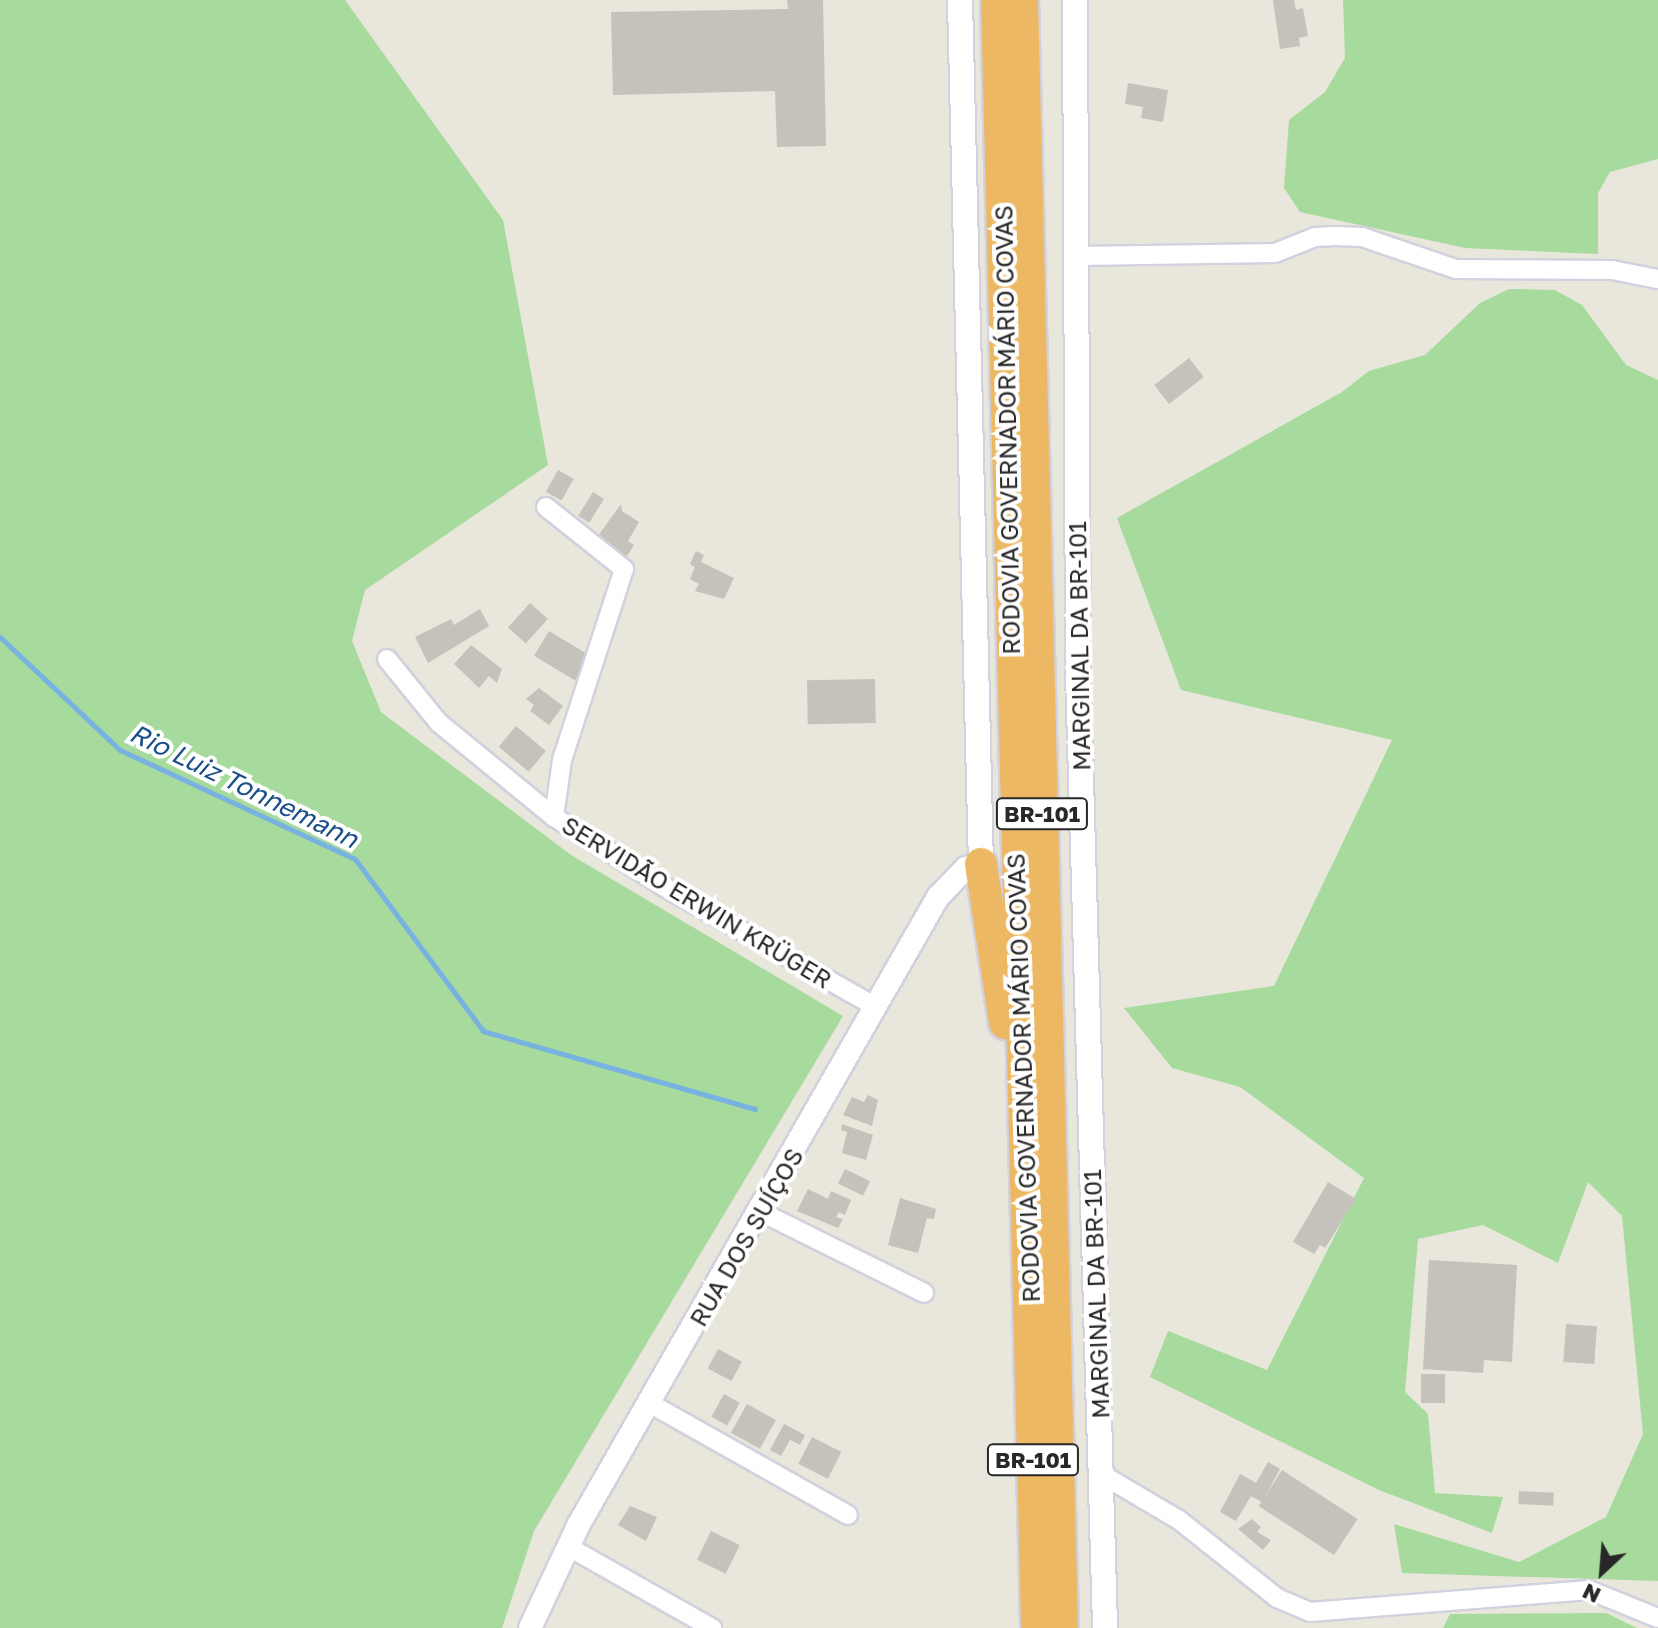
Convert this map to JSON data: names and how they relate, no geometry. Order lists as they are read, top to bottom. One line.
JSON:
{"streets":{"highway":["RODOVIA GOVERNADOR MÁRIO COVAS","BR-101"],"main road":["MARGINAL DA BR-101"],"street":["SERVIDÃO ERWIN KRÜGER","RUA DOS SUÍÇOS"]},"crossings":[["SERVIDÃO ERWIN KRÜGER","RUA DOS SUÍÇOS"]],"water":["Rio Luiz Tonnemann"],"north":"bottom left"}
